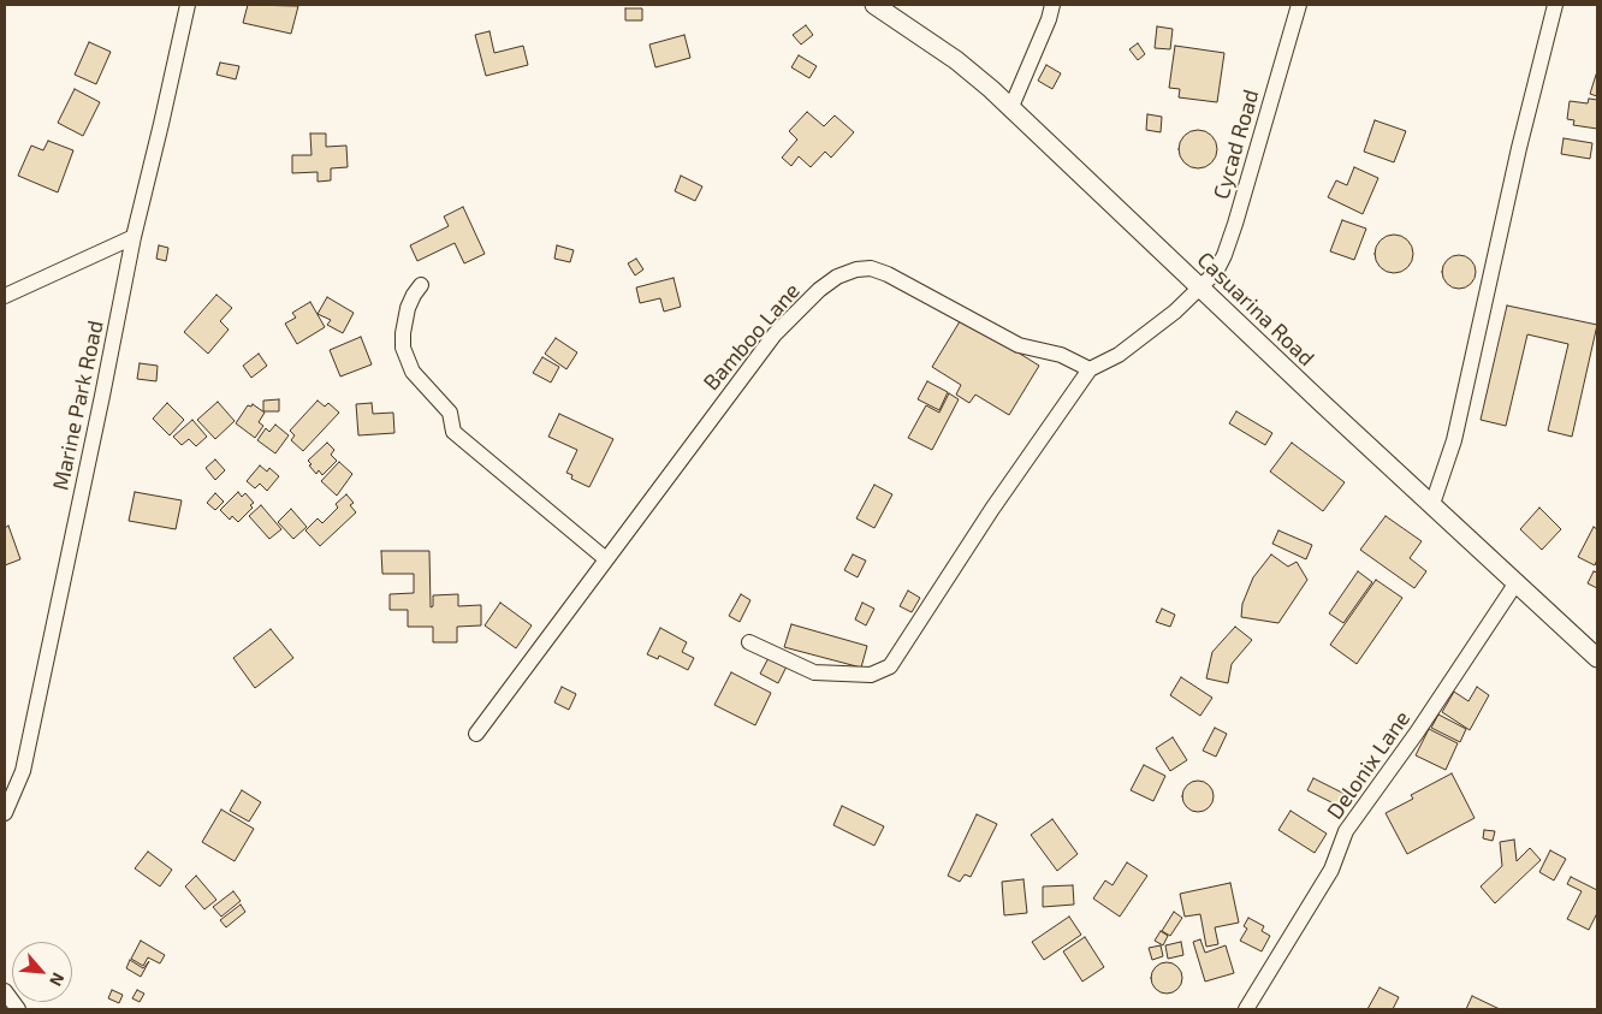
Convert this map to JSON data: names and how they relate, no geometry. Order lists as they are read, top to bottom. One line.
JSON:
{"streets":{"street":["Cycad Road","Casuarina Road","Bamboo Lane","Marine Park Road","Delonix Lane"]},"crossings":[["Cycad Road","Casuarina Road"],["Casuarina Road","Delonix Lane"]],"north":"bottom right"}
